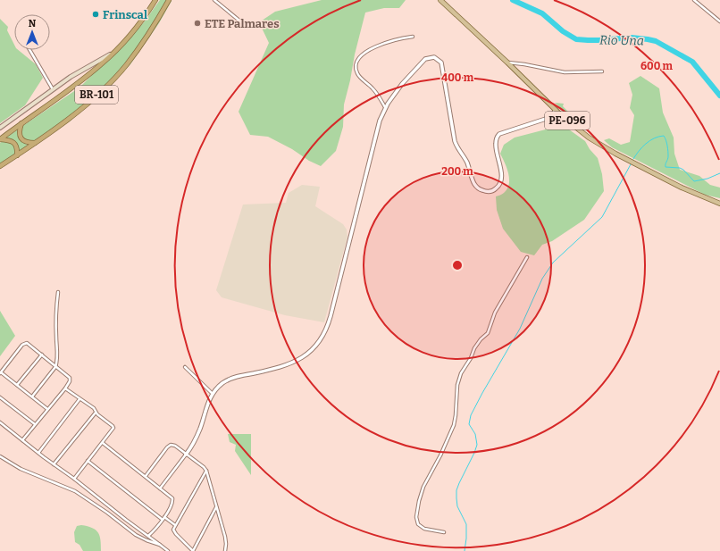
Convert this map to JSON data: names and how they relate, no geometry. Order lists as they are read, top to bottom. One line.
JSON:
{"streets":{"highway":["BR-101"],"main road":["PE-096"]},"water":["Rio Una"],"places":["Frinscal","ETE Palmares"],"north":"top","rings":["600 m","400 m","200 m"]}
